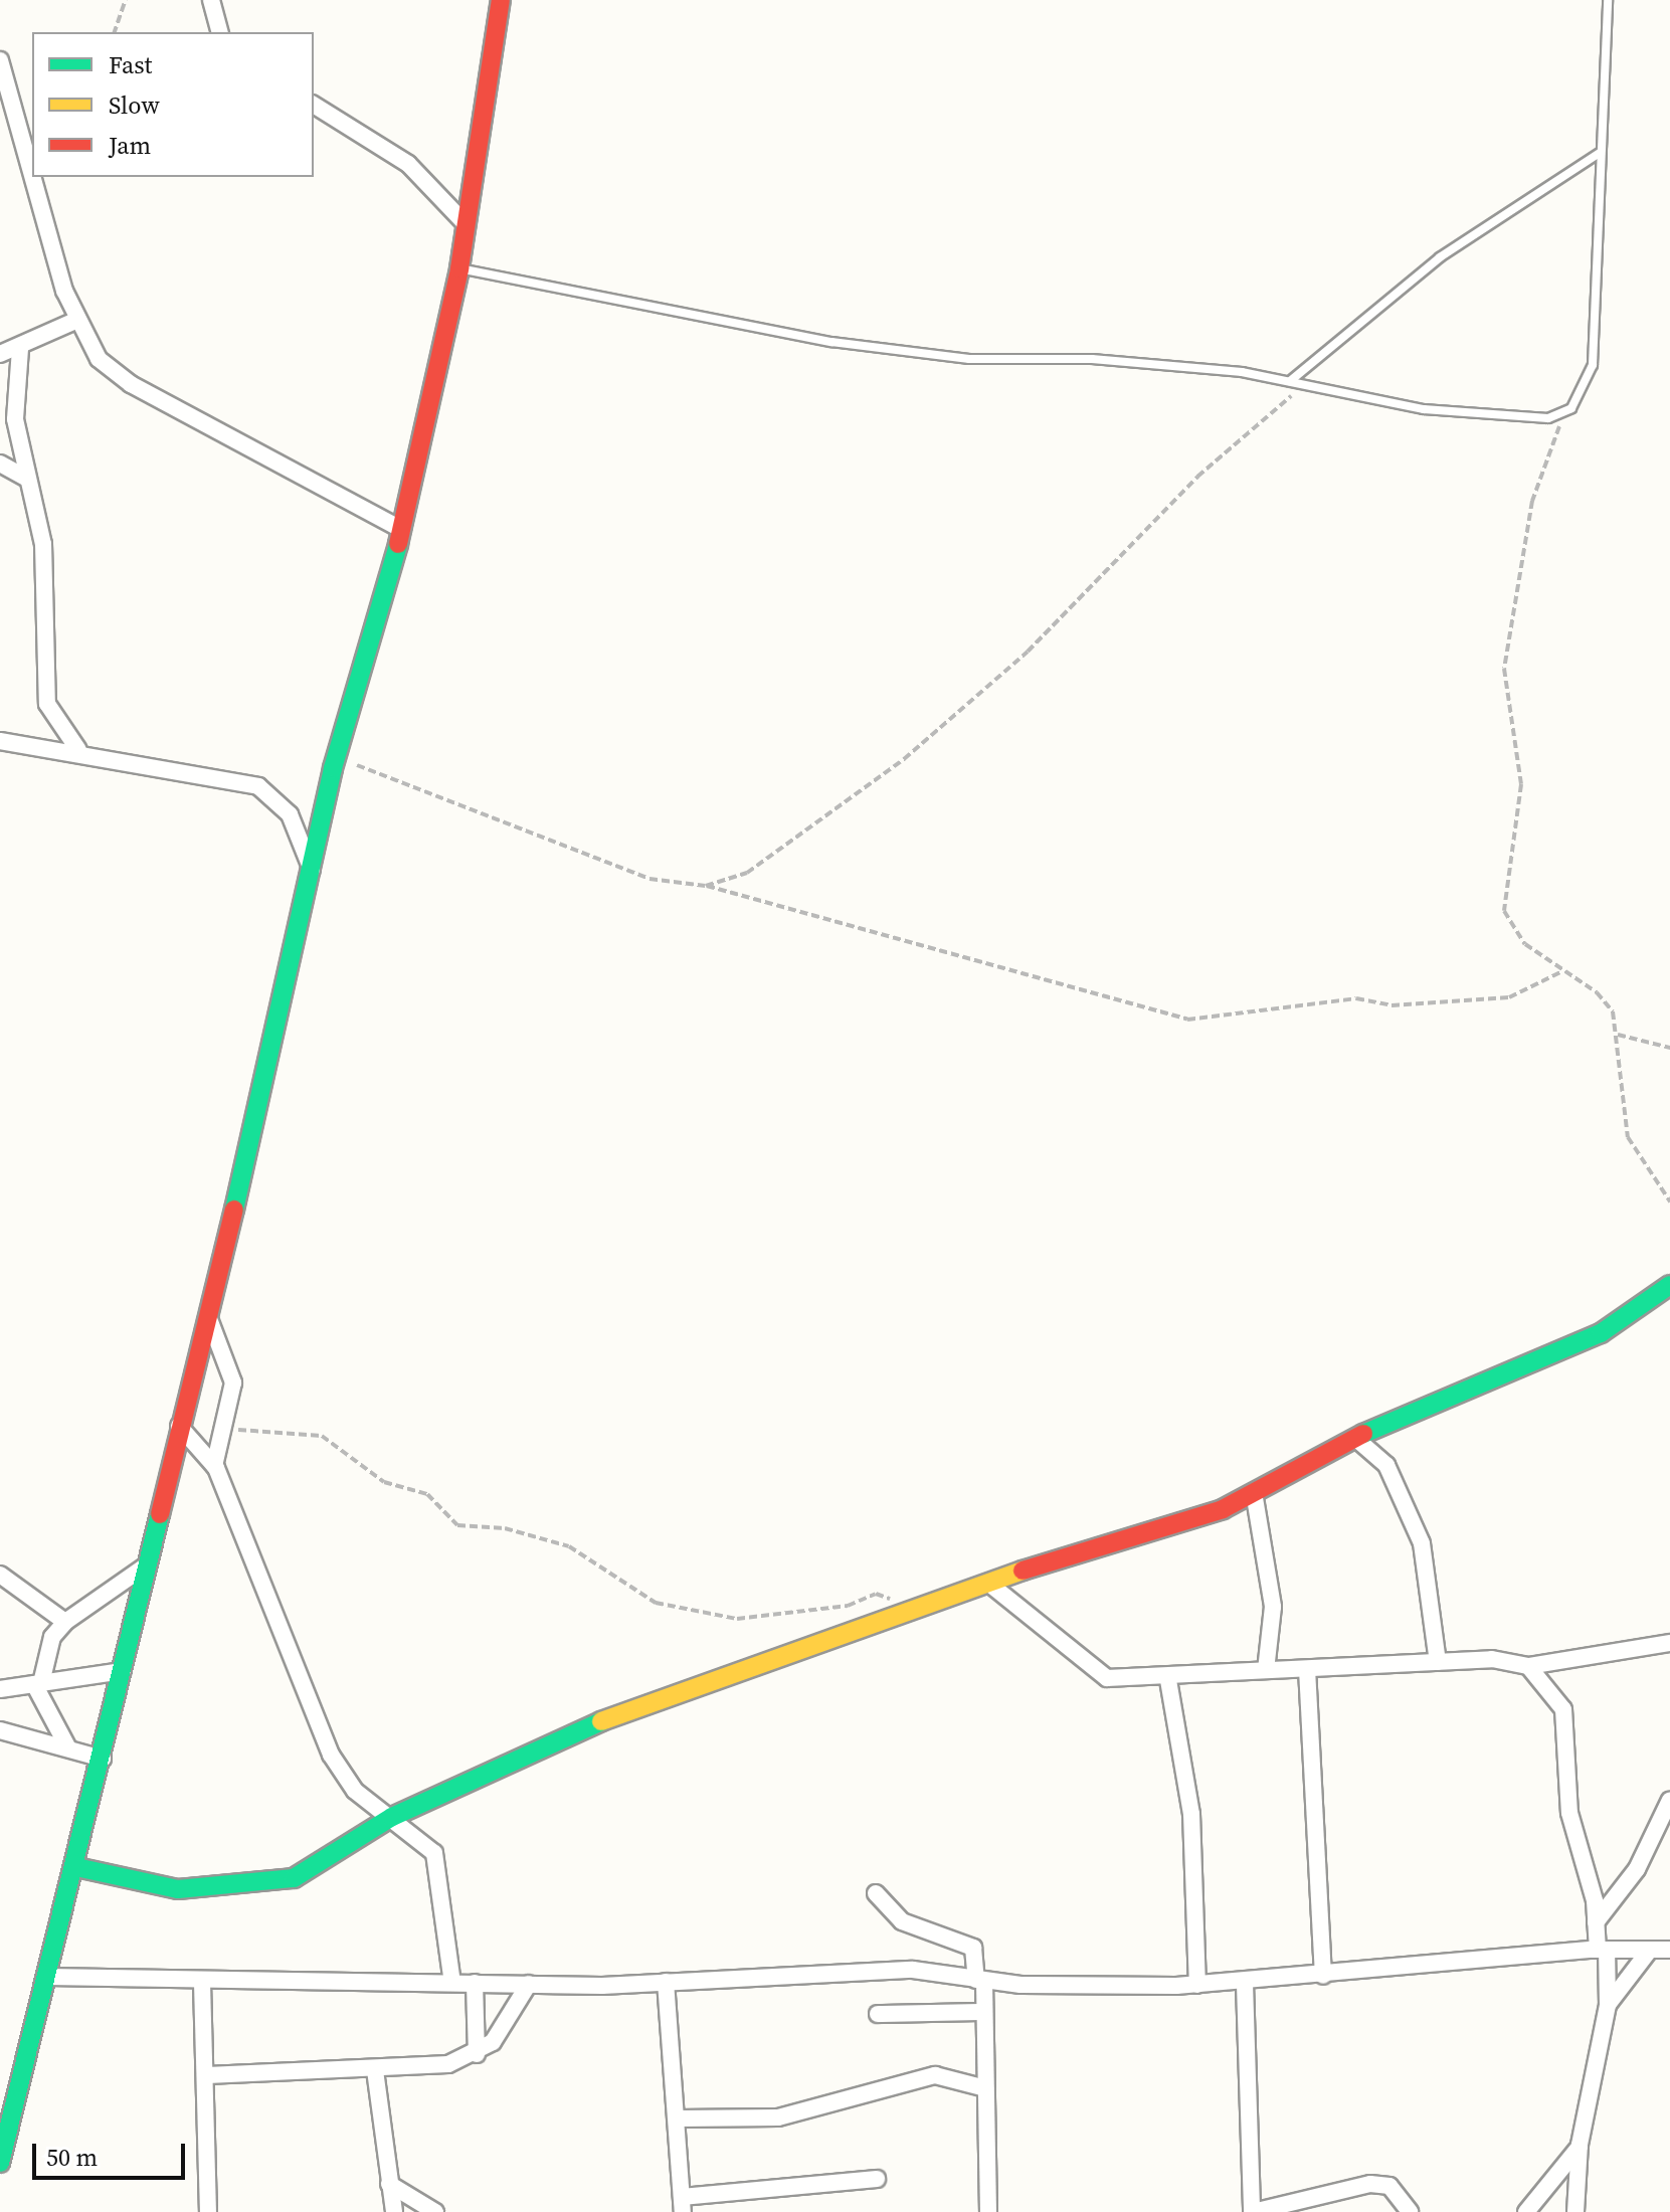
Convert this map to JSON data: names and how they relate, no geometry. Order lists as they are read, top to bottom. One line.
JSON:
{"legend":["Fast","Slow","Jam"],"scale_bar":"50 m"}
